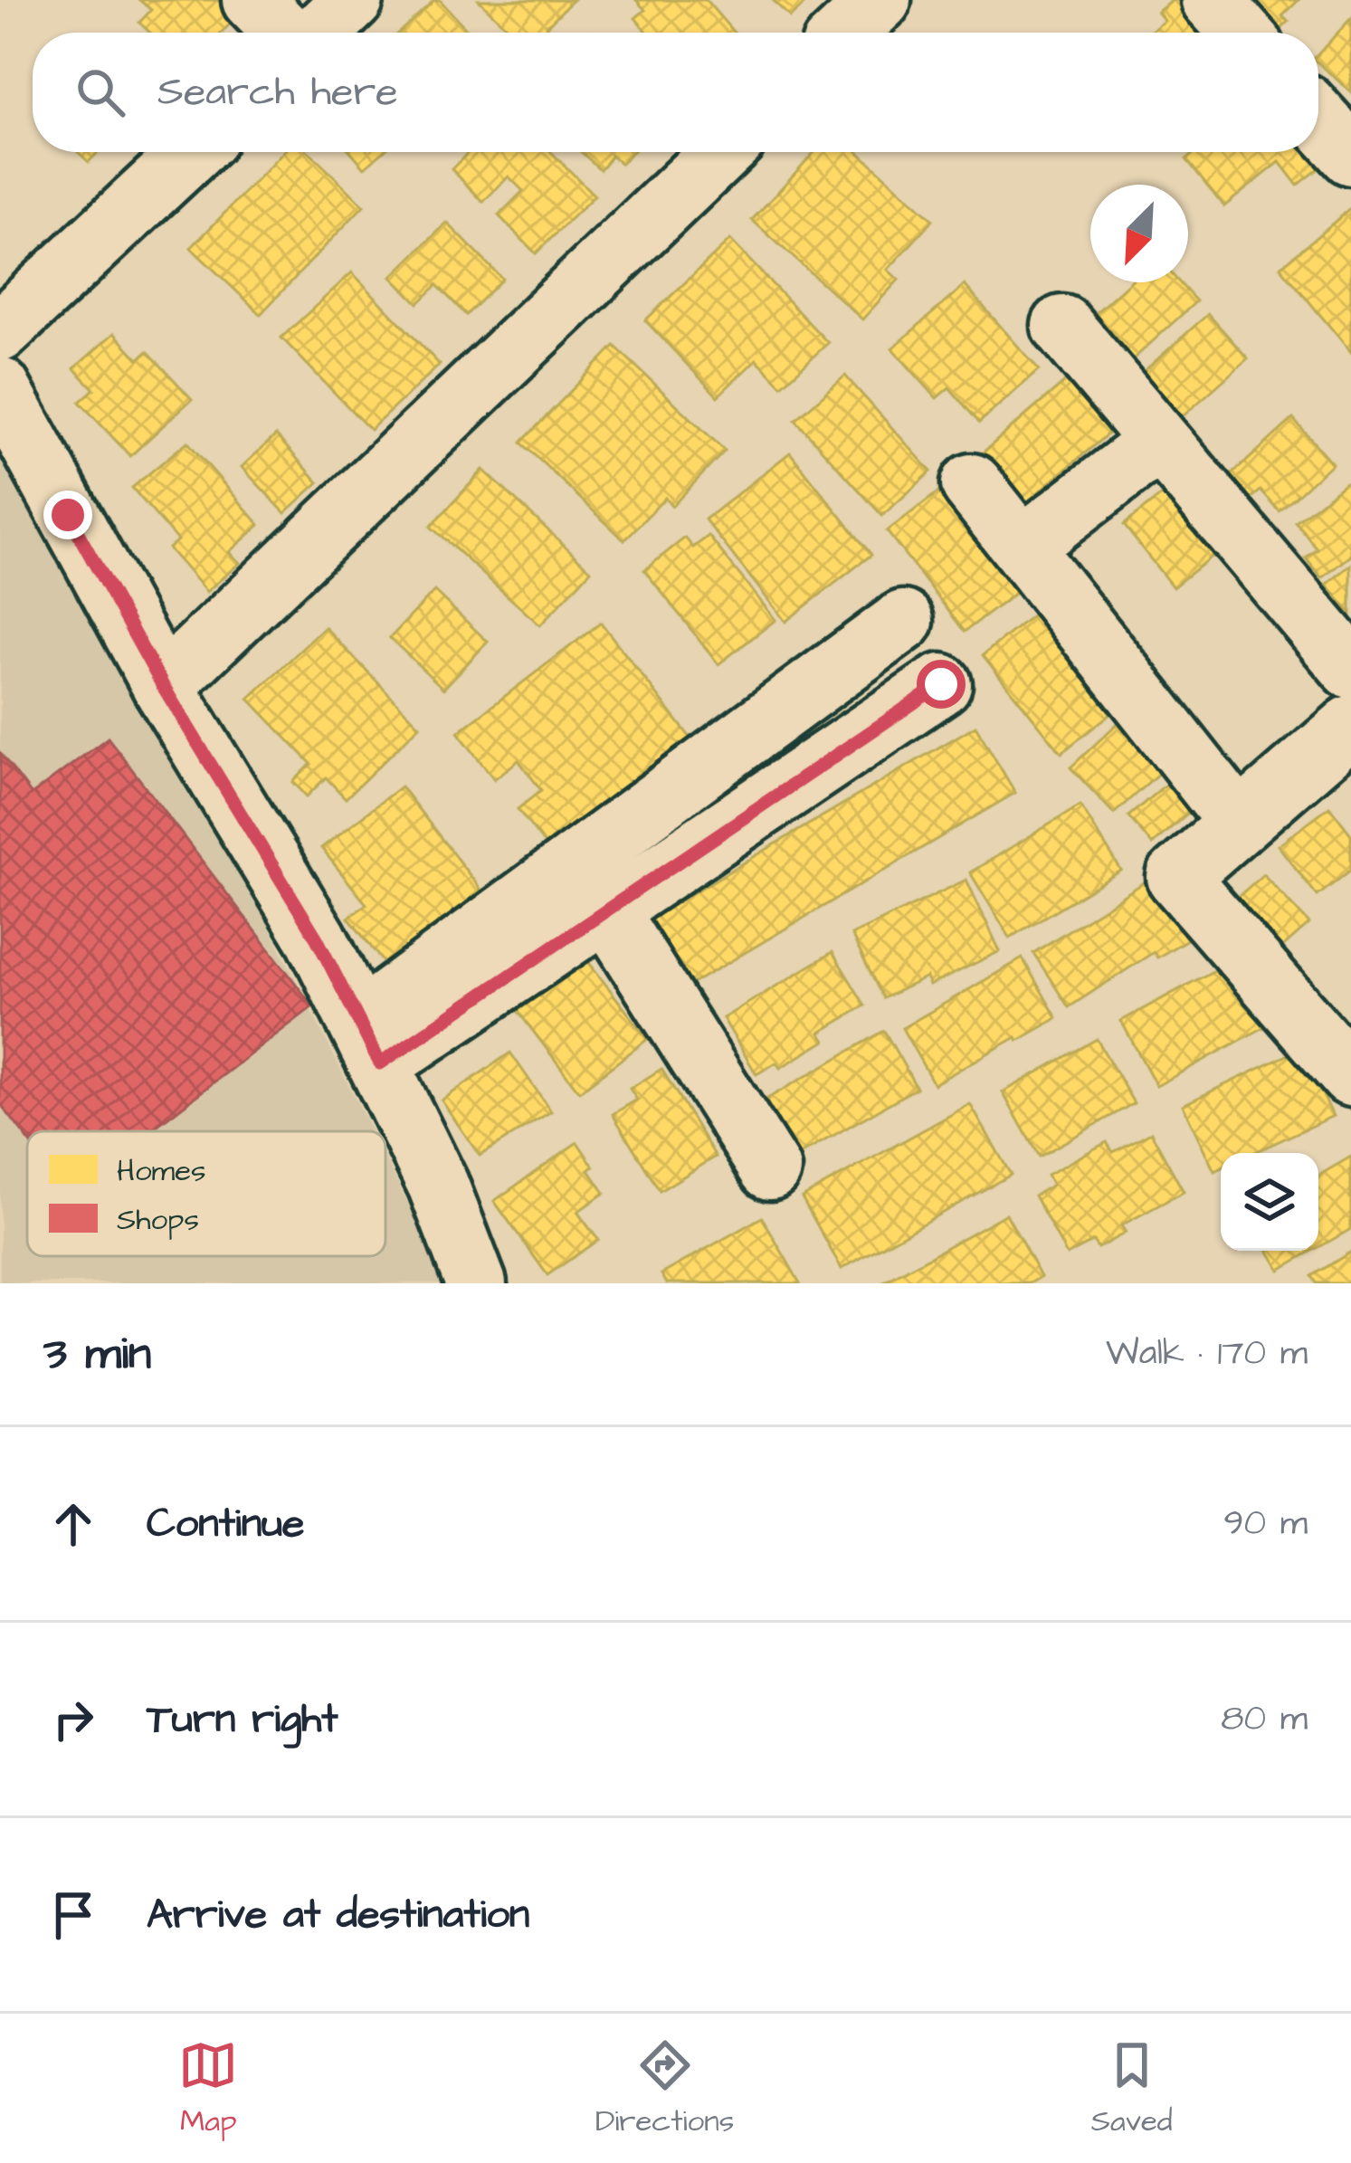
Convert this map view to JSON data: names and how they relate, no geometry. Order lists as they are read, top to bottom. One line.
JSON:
{"legend":["Homes","Shops"],"north":"bottom left","page":{"search":"Search here","heading":["3 min","Walk · 170 m"],"list":[["Continue","90 m"],["Turn right","80 m"],"Arrive at destination"],"nav":["Map","Directions","Saved"]}}
